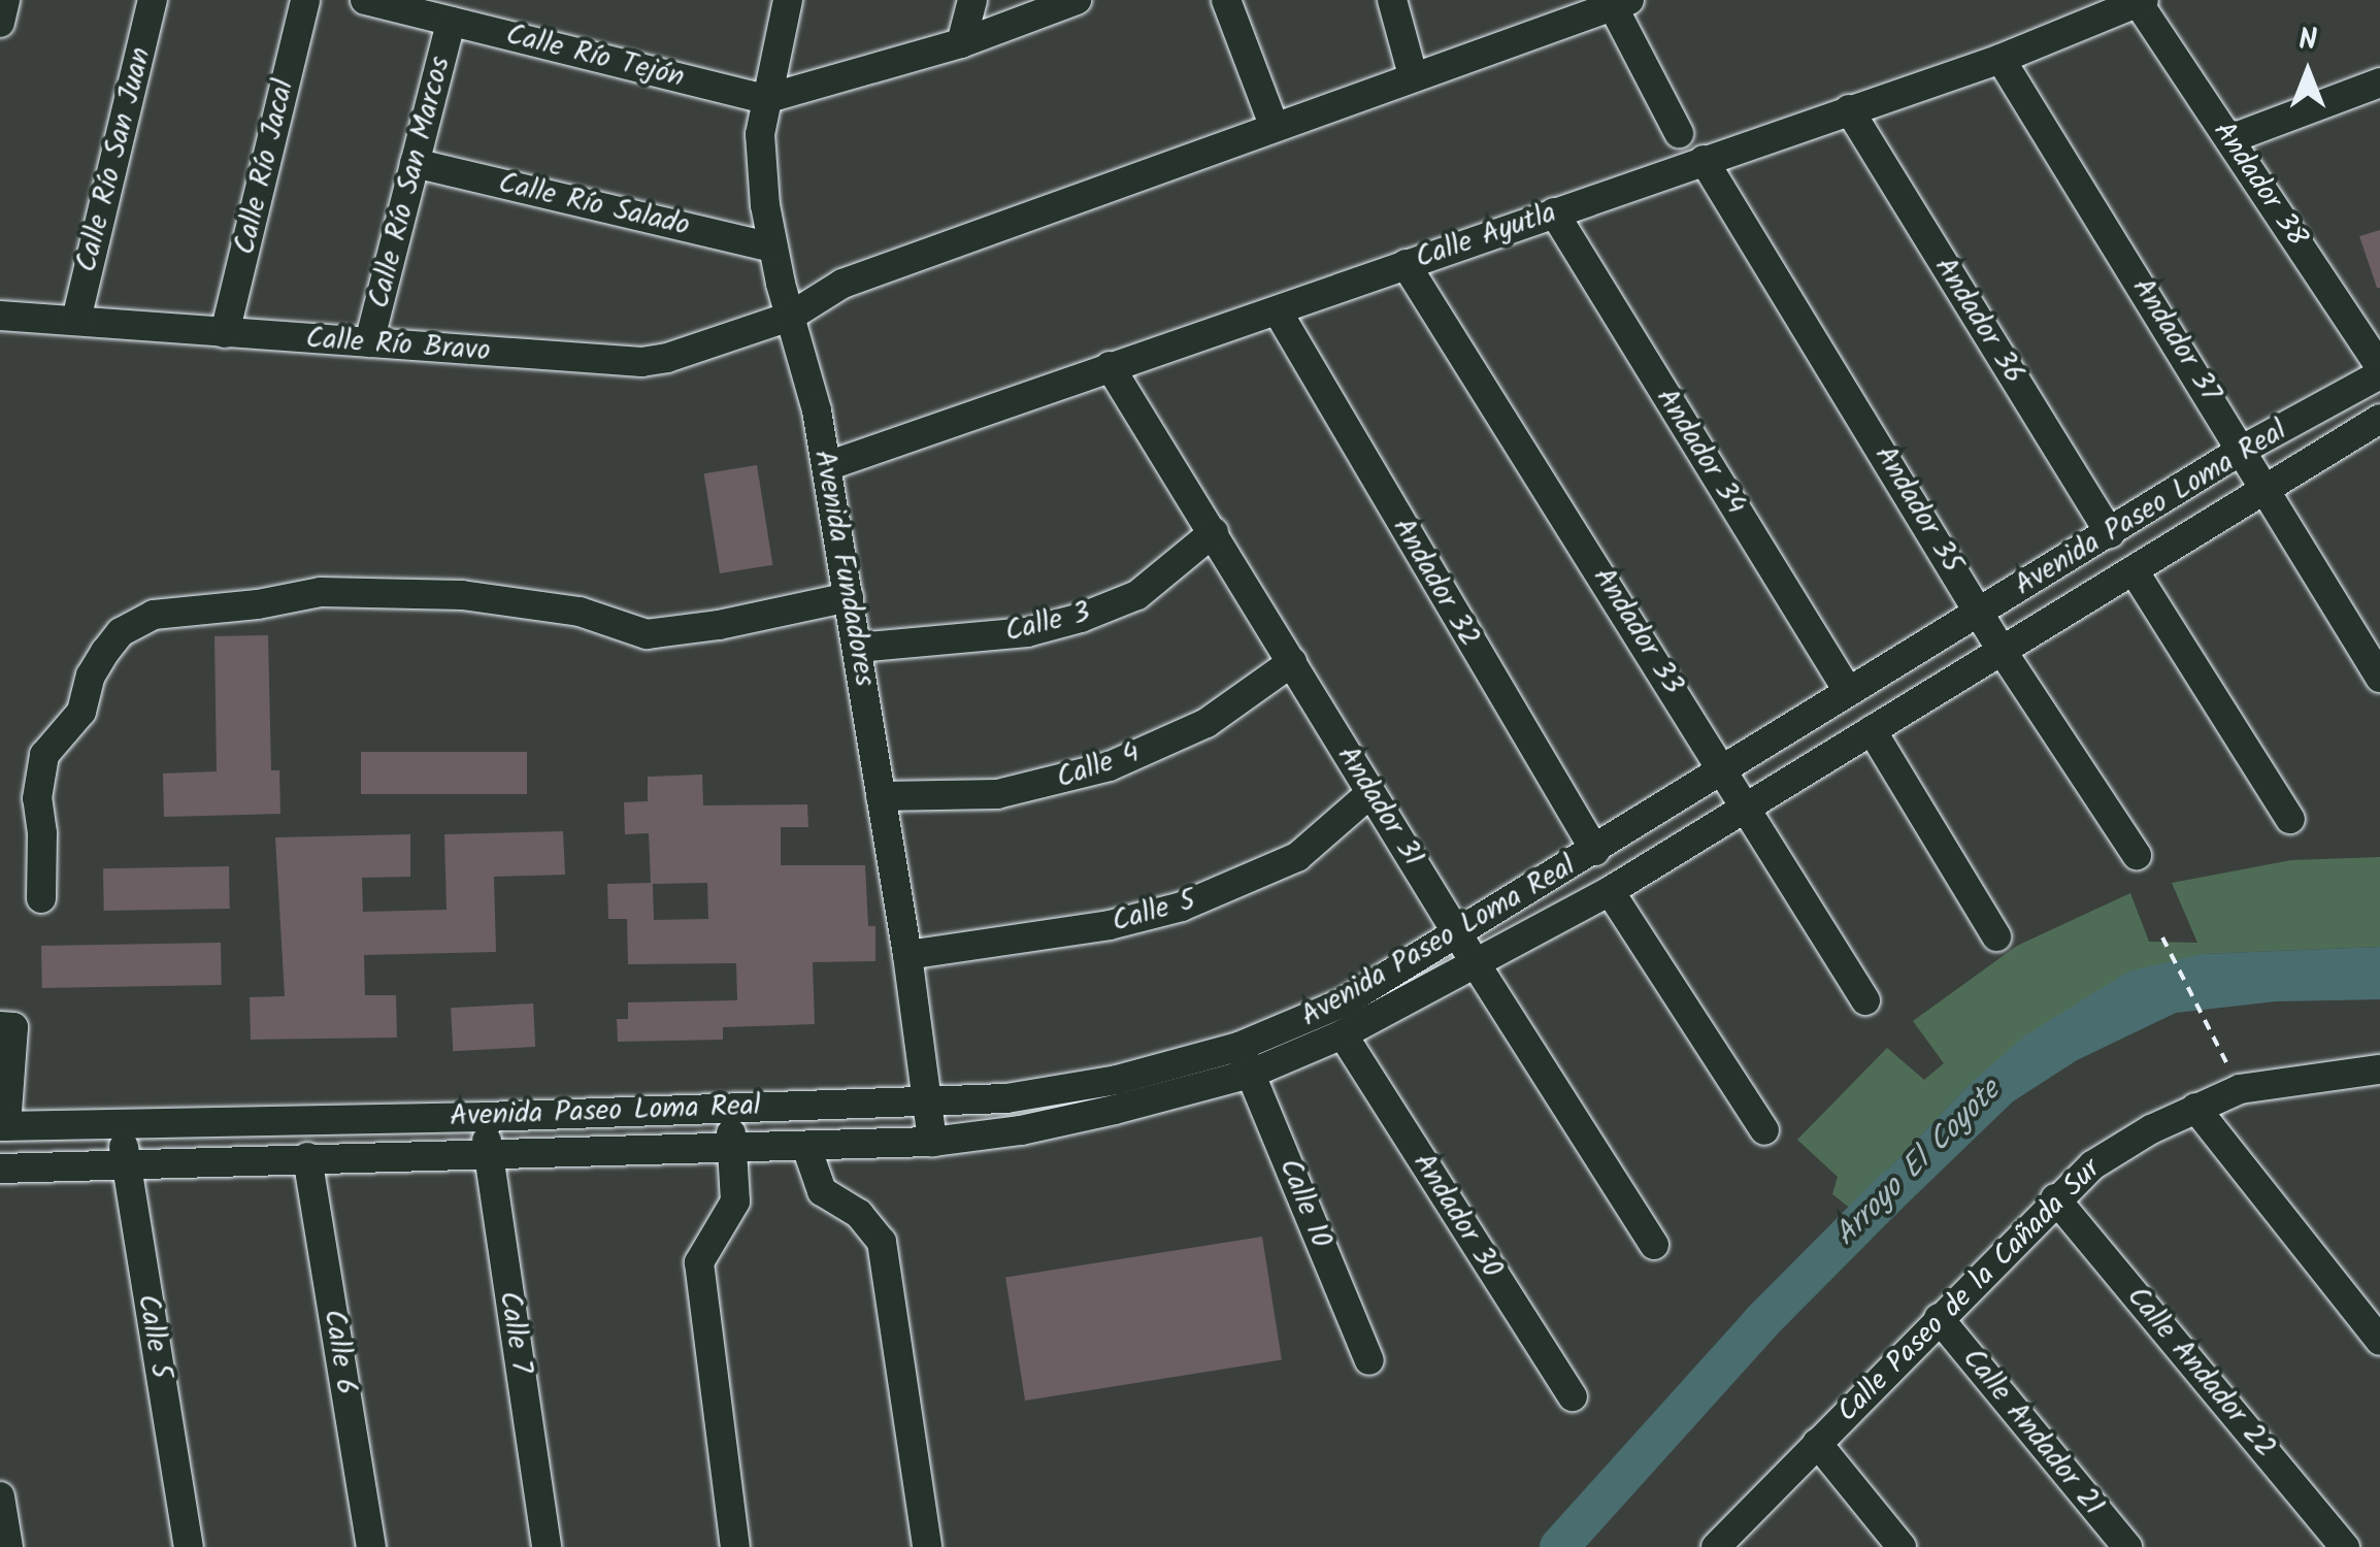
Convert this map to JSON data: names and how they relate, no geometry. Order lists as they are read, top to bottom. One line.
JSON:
{"streets":{"street":["Calle Río Tejón","Calle Río San Juan","Calle Río Jacal","Calle Río San Marcos","Andador 38","Calle Río Salado","Calle Ayutla","Andador 36","Andador 37","Calle Río Bravo","Andador 34","Avenida Paseo Loma Real","Andador 35","Avenida Fundadores","Andador 32","Calle 3","Andador 33","Calle 4","Andador 31","Calle 5","Calle 10","Andador 30","Calle Paseo de la Cañada Sur","Calle 7","Calle 6","Calle Andador 22","Calle Andador 21"]},"crossings":[["Calle Río Tejón","Calle Río San Marcos"],["Calle Río Tejón","Avenida Fundadores"],["Calle Río San Juan","Calle Río Bravo"],["Calle Río Jacal","Calle Río Bravo"],["Calle Río San Marcos","Calle Río Salado"],["Calle Río San Marcos","Calle Río Bravo"],["Andador 38","Calle Ayutla"],["Andador 38","Avenida Paseo Loma Real"],["Calle Río Salado","Avenida Fundadores"],["Calle Ayutla","Andador 36"],["Calle Ayutla","Andador 37"],["Calle Ayutla","Andador 34"],["Calle Ayutla","Andador 35"],["Calle Ayutla","Avenida Fundadores"],["Calle Ayutla","Andador 32"],["Calle Ayutla","Andador 33"],["Calle Ayutla","Andador 31"],["Andador 36","Avenida Paseo Loma Real"],["Andador 37","Avenida Paseo Loma Real"],["Calle Río Bravo","Avenida Fundadores"],["Andador 34","Avenida Paseo Loma Real"],["Avenida Paseo Loma Real","Andador 35"],["Avenida Paseo Loma Real","Avenida Fundadores"],["Avenida Paseo Loma Real","Andador 32"],["Avenida Paseo Loma Real","Andador 33"],["Avenida Paseo Loma Real","Andador 31"],["Avenida Paseo Loma Real","Calle 5"],["Avenida Paseo Loma Real","Calle 10"],["Avenida Paseo Loma Real","Andador 30"],["Avenida Paseo Loma Real","Calle 7"],["Avenida Paseo Loma Real","Calle 6"],["Avenida Fundadores","Calle 3"],["Avenida Fundadores","Calle 4"],["Avenida Fundadores","Calle 5"],["Calle 3","Andador 31"],["Calle 4","Andador 31"],["Andador 31","Calle 5"],["Calle Paseo de la Cañada Sur","Calle Andador 22"],["Calle Paseo de la Cañada Sur","Calle Andador 21"]],"water":["Arroyo El Coyote"],"north":"top"}
